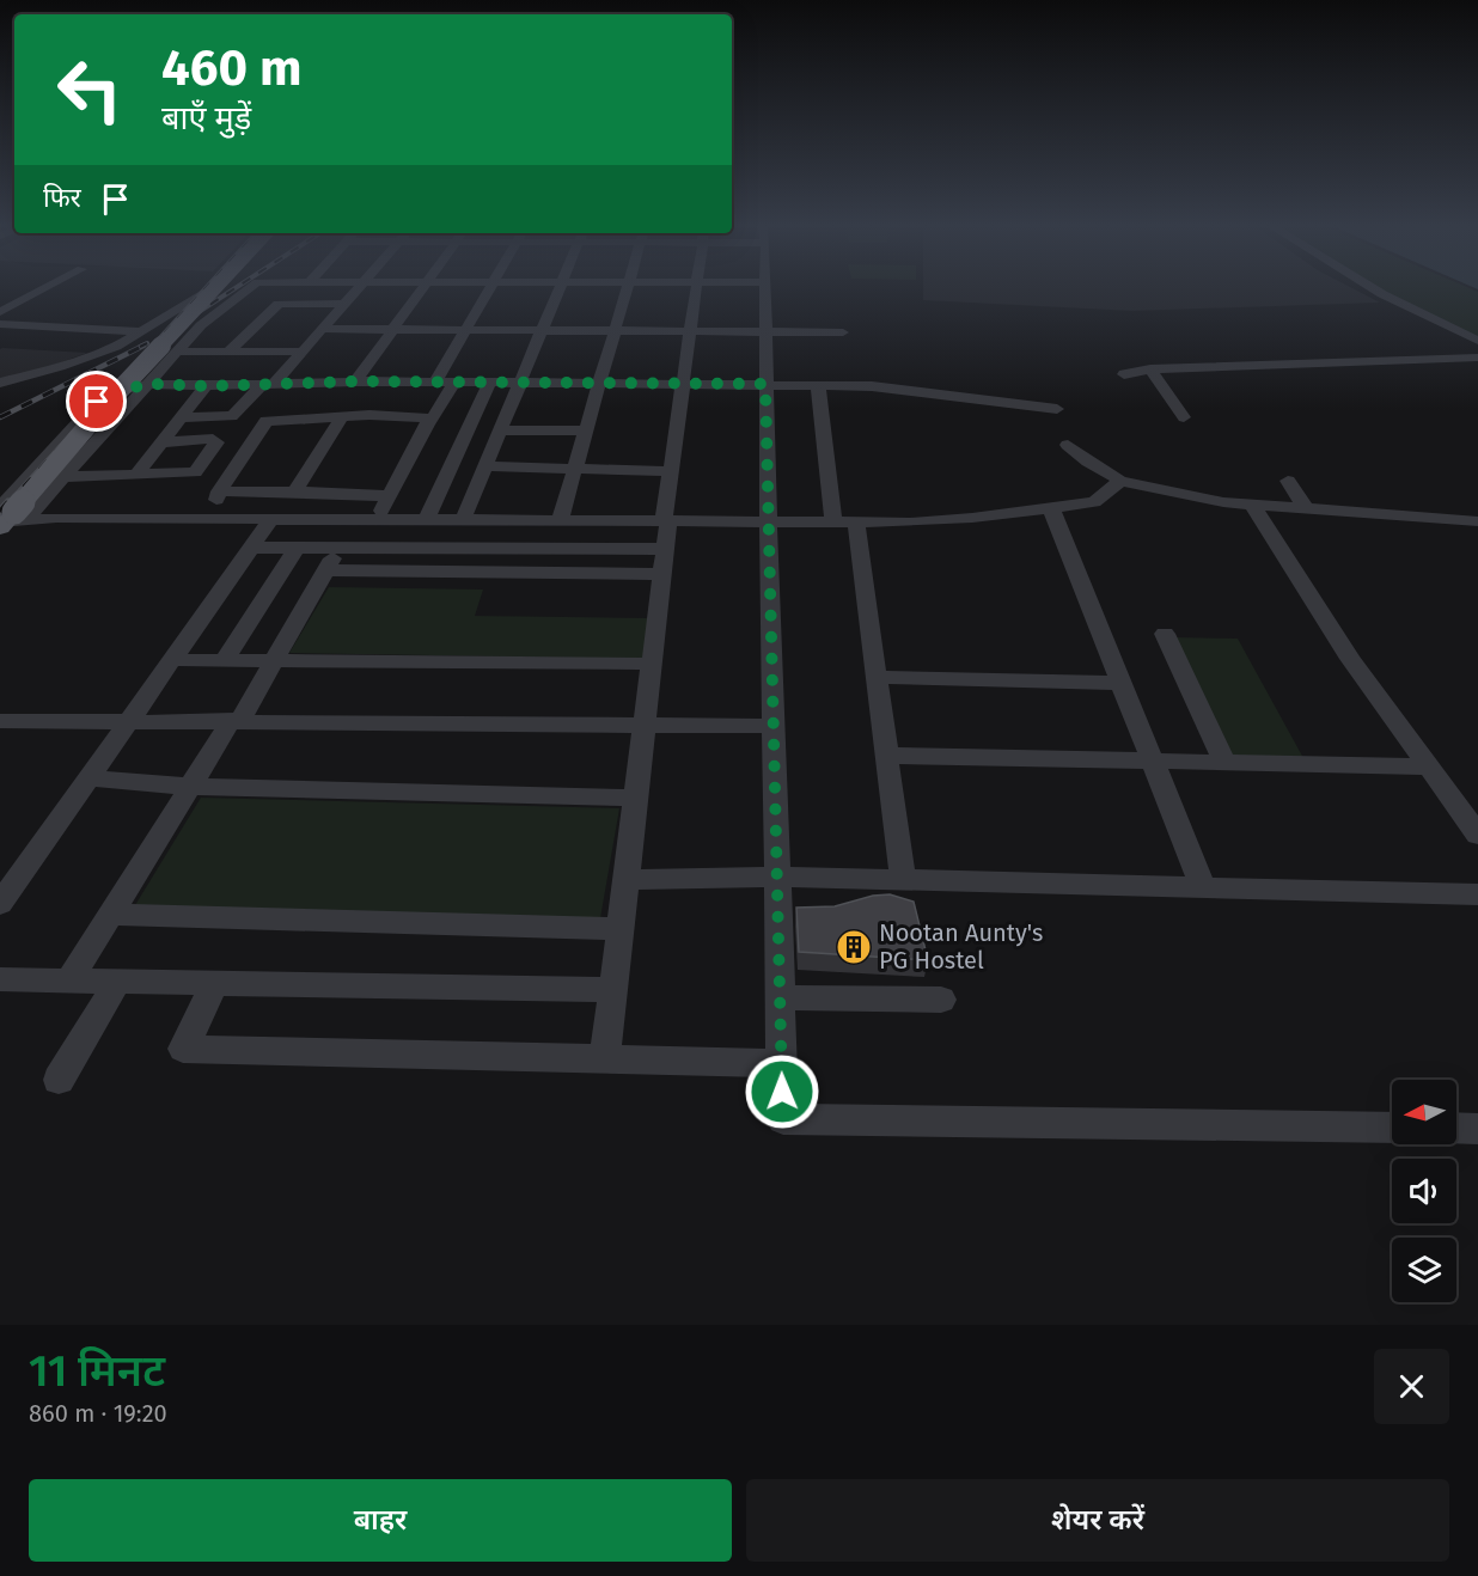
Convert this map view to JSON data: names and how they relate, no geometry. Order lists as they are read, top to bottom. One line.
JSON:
{"places":{"building":["Nootan Aunty's PG Hostel"]},"north":"left","page":{"turn":["460 m","बाएँ मुड़ें"],"then":"फिर","heading":["11 मिनट","860 m · 19:20"],"buttons":["बाहर","शेयर करें"]}}
